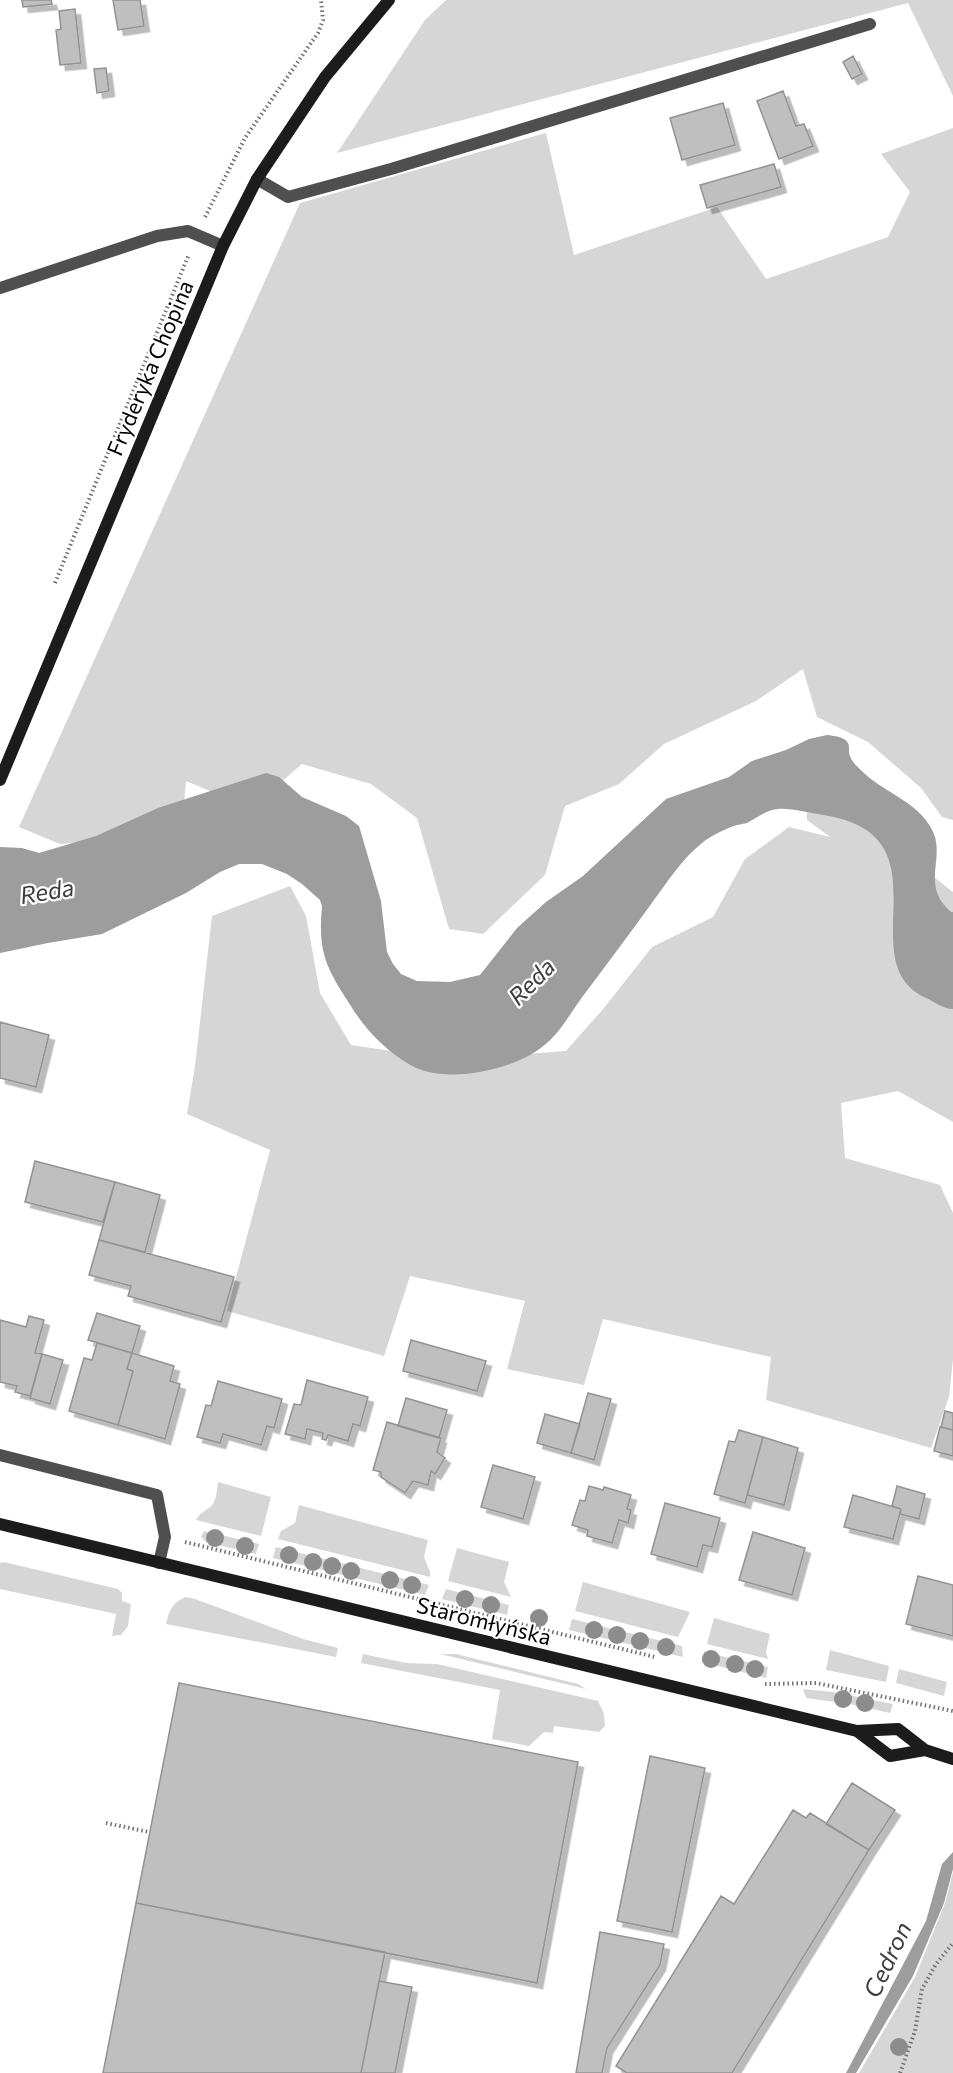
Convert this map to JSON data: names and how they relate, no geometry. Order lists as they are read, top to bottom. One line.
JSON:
{"streets":{"main road":["Fryderyka Chopina","Staromłyńska"]},"water":["Reda","Cedron"]}
